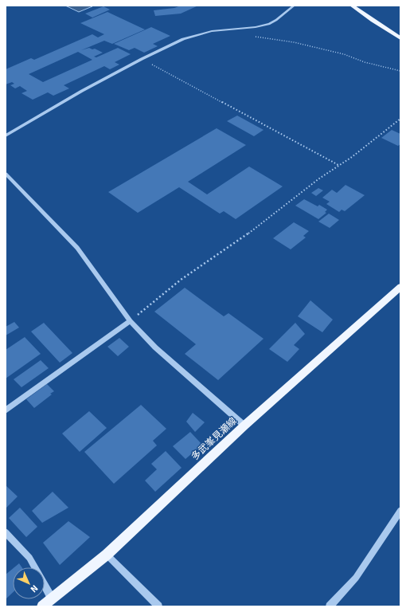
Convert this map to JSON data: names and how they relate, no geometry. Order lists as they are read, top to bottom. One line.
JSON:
{"streets":{"main road":["多武峯見瀬線"]},"north":"bottom right"}
